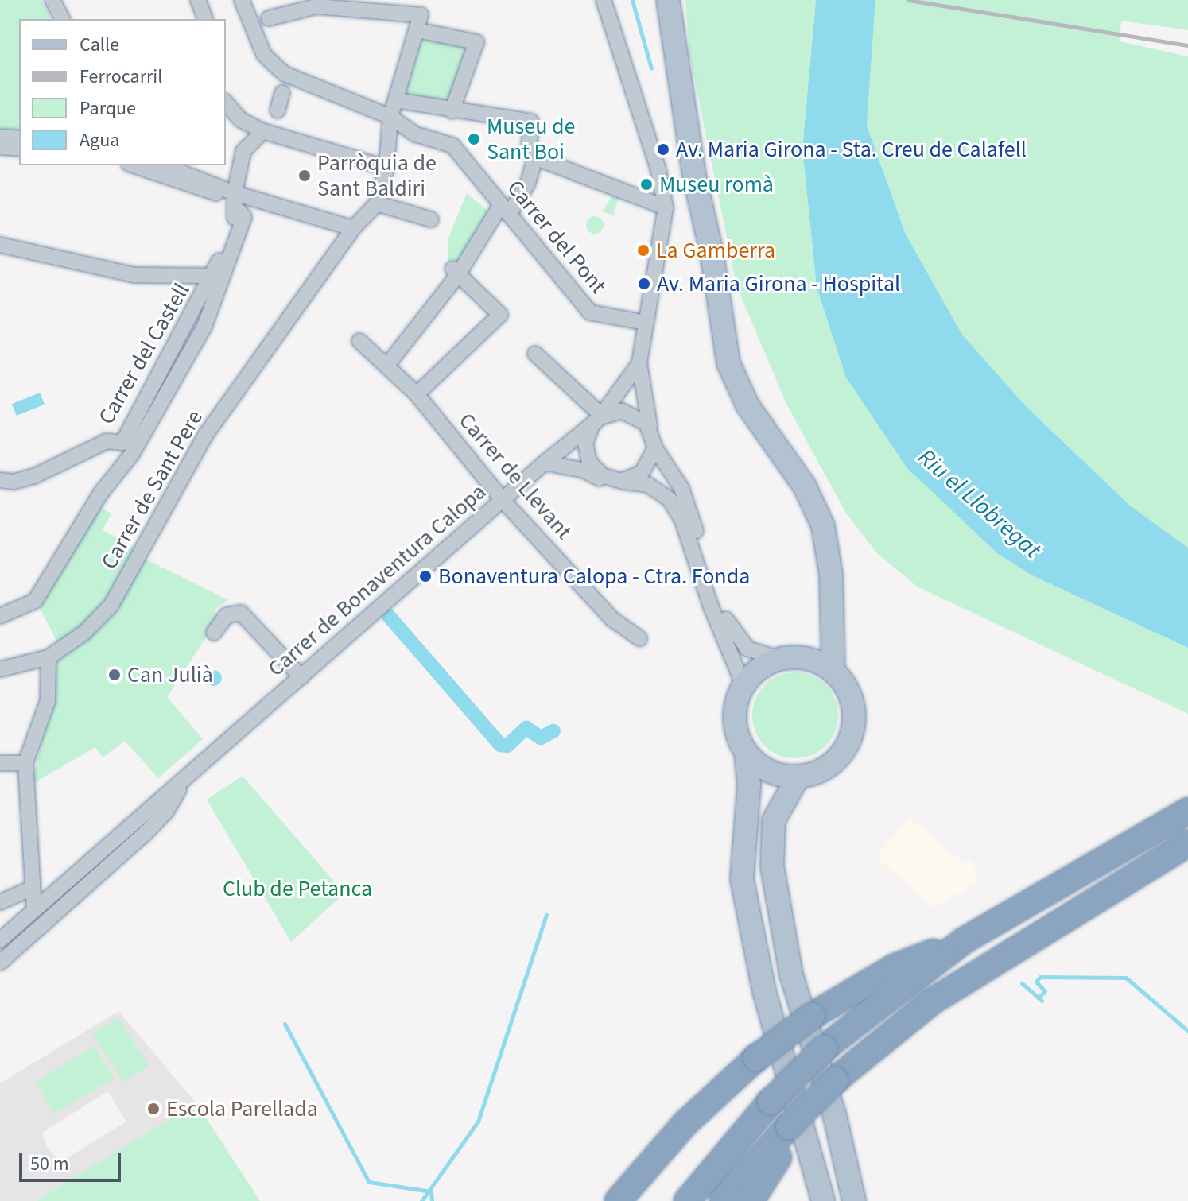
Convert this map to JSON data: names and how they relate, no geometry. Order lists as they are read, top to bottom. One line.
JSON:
{"streets":{"street":["Carrer del Pont","Carrer del Castell","Carrer de Llevant","Carrer de Sant Pere","Carrer de Bonaventura Calopa"]},"crossings":[["Carrer de Llevant","Carrer de Bonaventura Calopa"]],"water":["Riu el Llobregat"],"parks":["Club de Petanca"],"places":["Museu de Sant Boi","Av. Maria Girona - Sta. Creu de Calafell","Parròquia de Sant Baldiri","Museu romà","La Gamberra","Av. Maria Girona - Hospital","Bonaventura Calopa - Ctra. Fonda","Can Julià","Escola Parellada"],"legend":["Calle","Ferrocarril","Parque","Agua"],"scale_bar":"50 m"}
